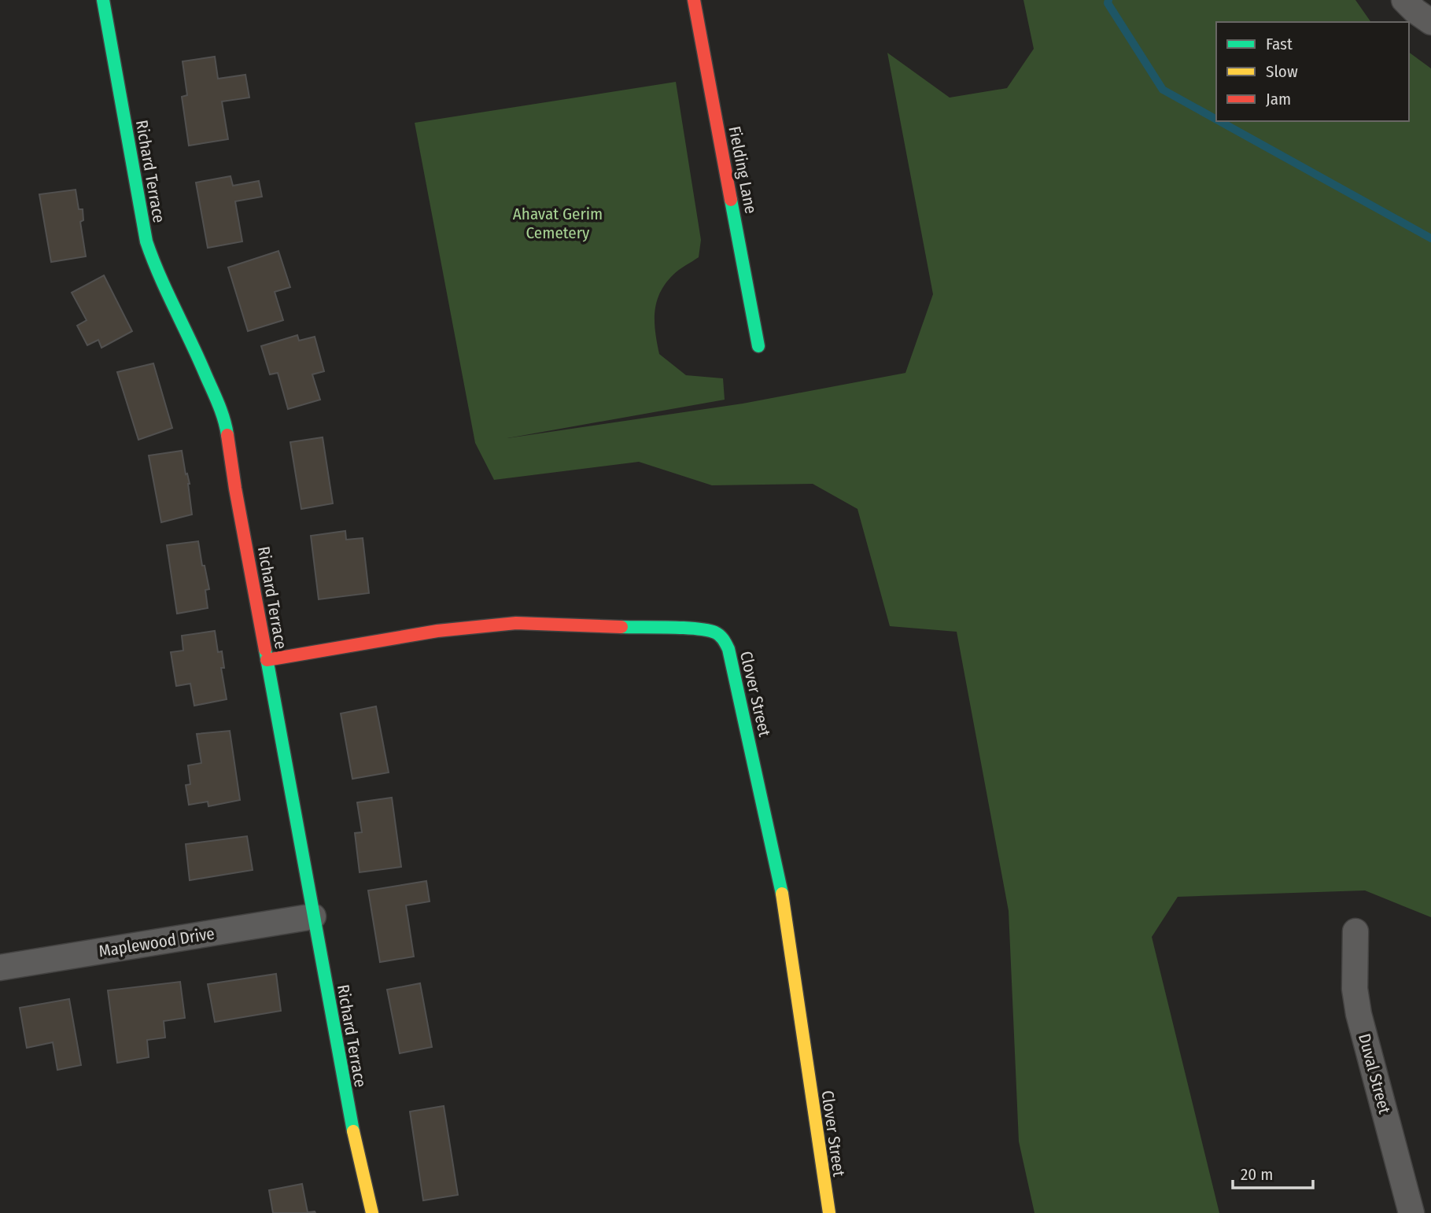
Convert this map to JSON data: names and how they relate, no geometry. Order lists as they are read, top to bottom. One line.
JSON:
{"streets":{"street":["Fielding Lane","Richard Terrace","Clover Street","Maplewood Drive","Duval Street"]},"crossings":[["Richard Terrace","Clover Street"],["Richard Terrace","Maplewood Drive"]],"parks":["Ahavat Gerim Cemetery"],"legend":["Fast","Slow","Jam"],"scale_bar":"20 m"}
